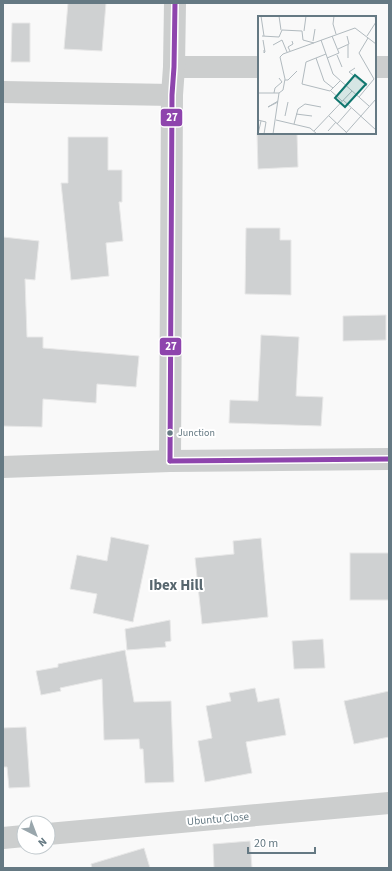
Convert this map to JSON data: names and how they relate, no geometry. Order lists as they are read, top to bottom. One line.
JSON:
{"streets":{"street":["Ubuntu Close"]},"districts":["Ibex Hill"],"places":["Junction"],"lines":["transit line 27"],"scale_bar":"20 m","north":"bottom right"}
